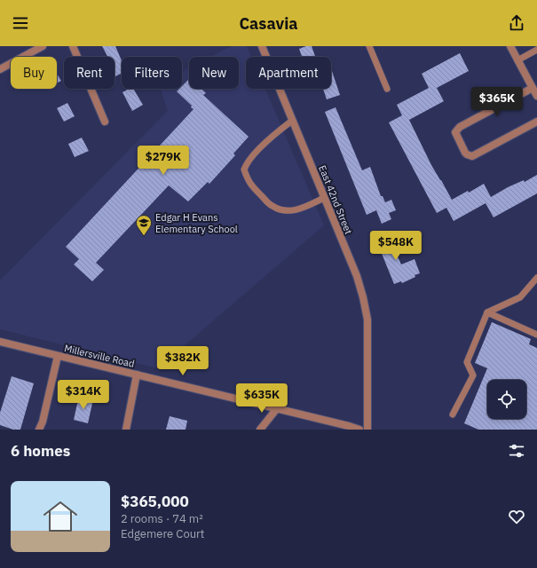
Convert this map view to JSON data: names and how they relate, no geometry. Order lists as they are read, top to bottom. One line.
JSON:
{"streets":{"street":["East 42nd Street","Millersville Road"]},"places":{"school or university":["Edgar H Evans Elementary School"]},"page":{"header":"Casavia","chip":["Buy","Rent","Filters","New","Apartment"],"price":["$365K","$279K","$548K","$382K","$314K","$635K"],"heading":"6 homes","list":[{"name":"$365,000","note":"2 rooms · 74 m² · Edgemere Court"}]}}
